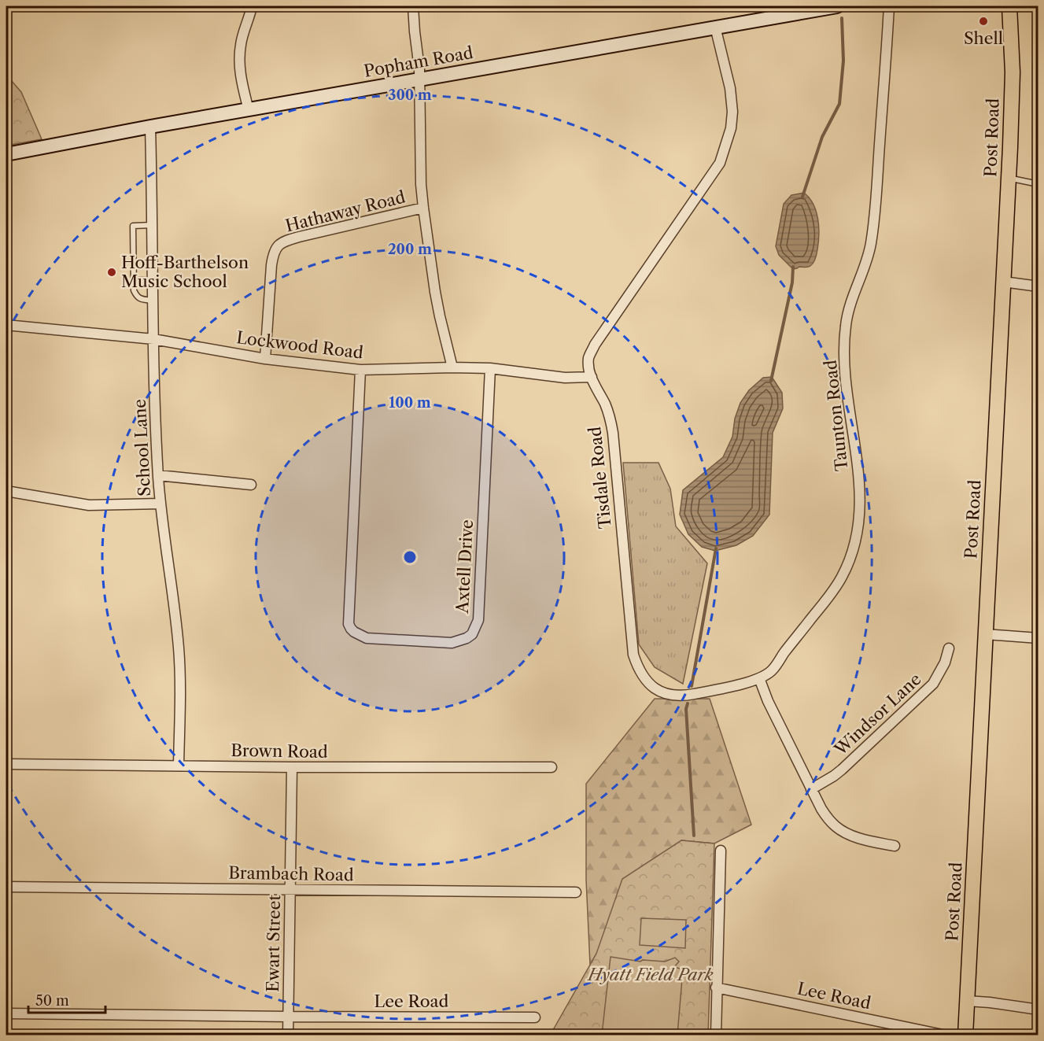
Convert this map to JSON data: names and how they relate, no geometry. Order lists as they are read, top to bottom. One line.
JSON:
{"streets":{"main road":["Popham Road","Post Road"],"street":["Hathaway Road","Lockwood Road","Taunton Road","School Lane","Tisdale Road","Axtell Drive","Windsor Lane","Brown Road","Brambach Road","Ewart Street","Lee Road"]},"crossings":[["Popham Road","School Lane"],["Popham Road","Tisdale Road"],["Hathaway Road","Lockwood Road"],["Lockwood Road","School Lane"],["Lockwood Road","Tisdale Road"],["Lockwood Road","Axtell Drive"],["Taunton Road","Tisdale Road"],["School Lane","Brown Road"],["Brown Road","Ewart Street"],["Brambach Road","Ewart Street"],["Ewart Street","Lee Road"]],"parks":["Hyatt Field Park"],"places":["Shell","Hoff-Barthelson Music School"],"scale_bar":"50 m","rings":["300 m","200 m","100 m"]}
